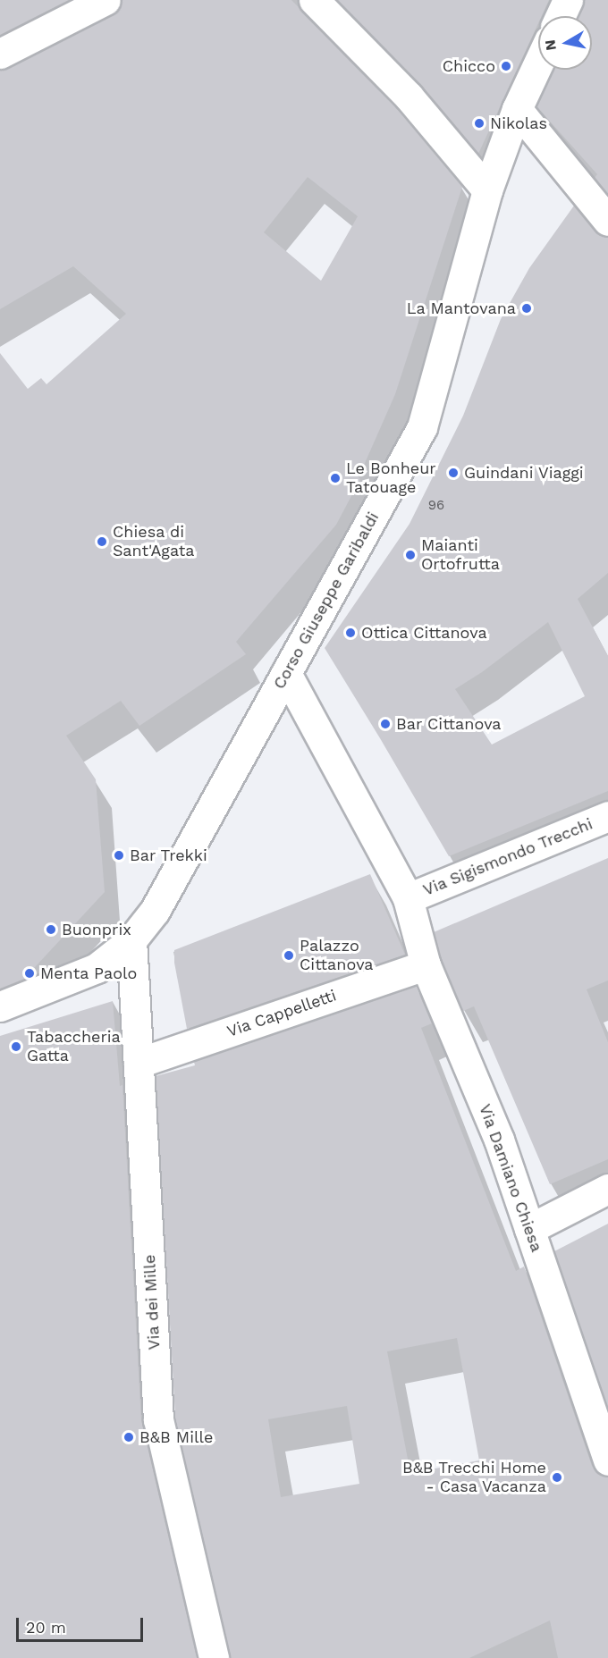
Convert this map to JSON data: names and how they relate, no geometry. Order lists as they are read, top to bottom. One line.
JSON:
{"streets":{"street":["Corso Giuseppe Garibaldi","Via Sigismondo Trecchi","Via Cappelletti","Via Damiano Chiesa","Via dei Mille"]},"crossings":[["Corso Giuseppe Garibaldi","Via Damiano Chiesa"],["Corso Giuseppe Garibaldi","Via dei Mille"],["Via Sigismondo Trecchi","Via Damiano Chiesa"],["Via Cappelletti","Via Damiano Chiesa"],["Via Cappelletti","Via dei Mille"]],"places":["Chicco","Nikolas","La Mantovana","Guindani Viaggi","Le Bonheur Tatouage","Chiesa di Sant'Agata","Maianti Ortofrutta","Ottica Cittanova","Bar Cittanova","Bar Trekki","Buonprix","Palazzo Cittanova","Menta Paolo","Tabaccheria Gatta","B&B Mille","B&B Trecchi Home - Casa Vacanza"],"house_numbers":["96"],"scale_bar":"20 m","north":"left"}
